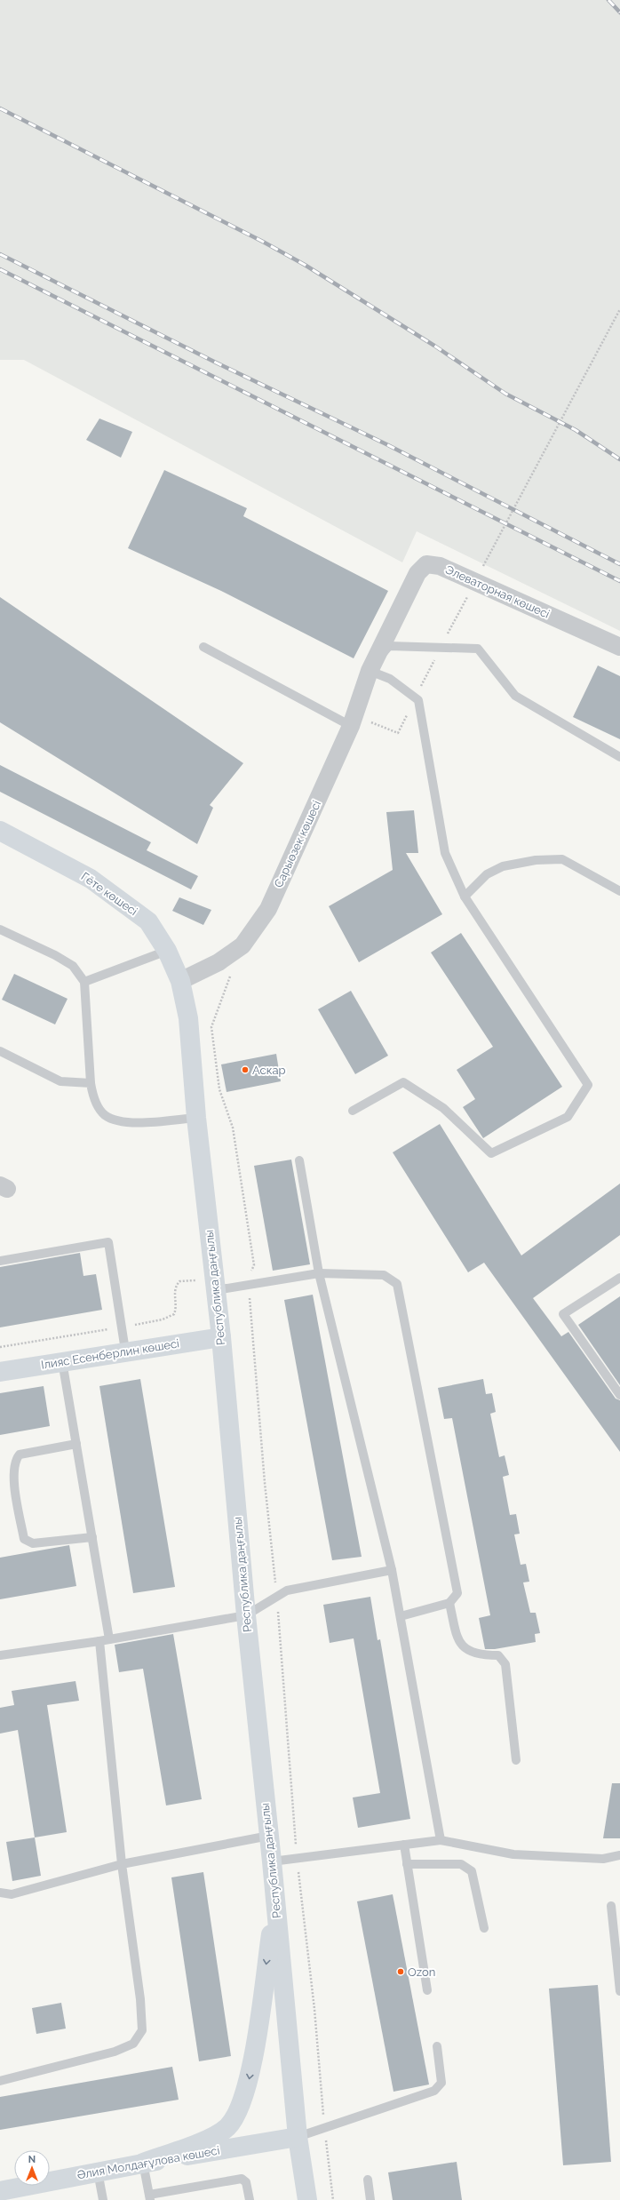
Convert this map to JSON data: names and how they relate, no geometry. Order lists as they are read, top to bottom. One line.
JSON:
{"streets":{"main road":["Гёте көшесі","Республика даңғылы","Ілияс Есенберлин көшесі","Әлия Молдағұлова көшесі"],"street":["Элеваторная көшесі","Сарыөзек көшесі"]},"crossings":[["Элеваторная көшесі","Сарыөзек көшесі"],["Сарыөзек көшесі","Республика даңғылы"],["Гёте көшесі","Республика даңғылы"],["Республика даңғылы","Ілияс Есенберлин көшесі"],["Республика даңғылы","Әлия Молдағұлова көшесі"]],"places":["Аскар","Ozon"],"north":"top"}
